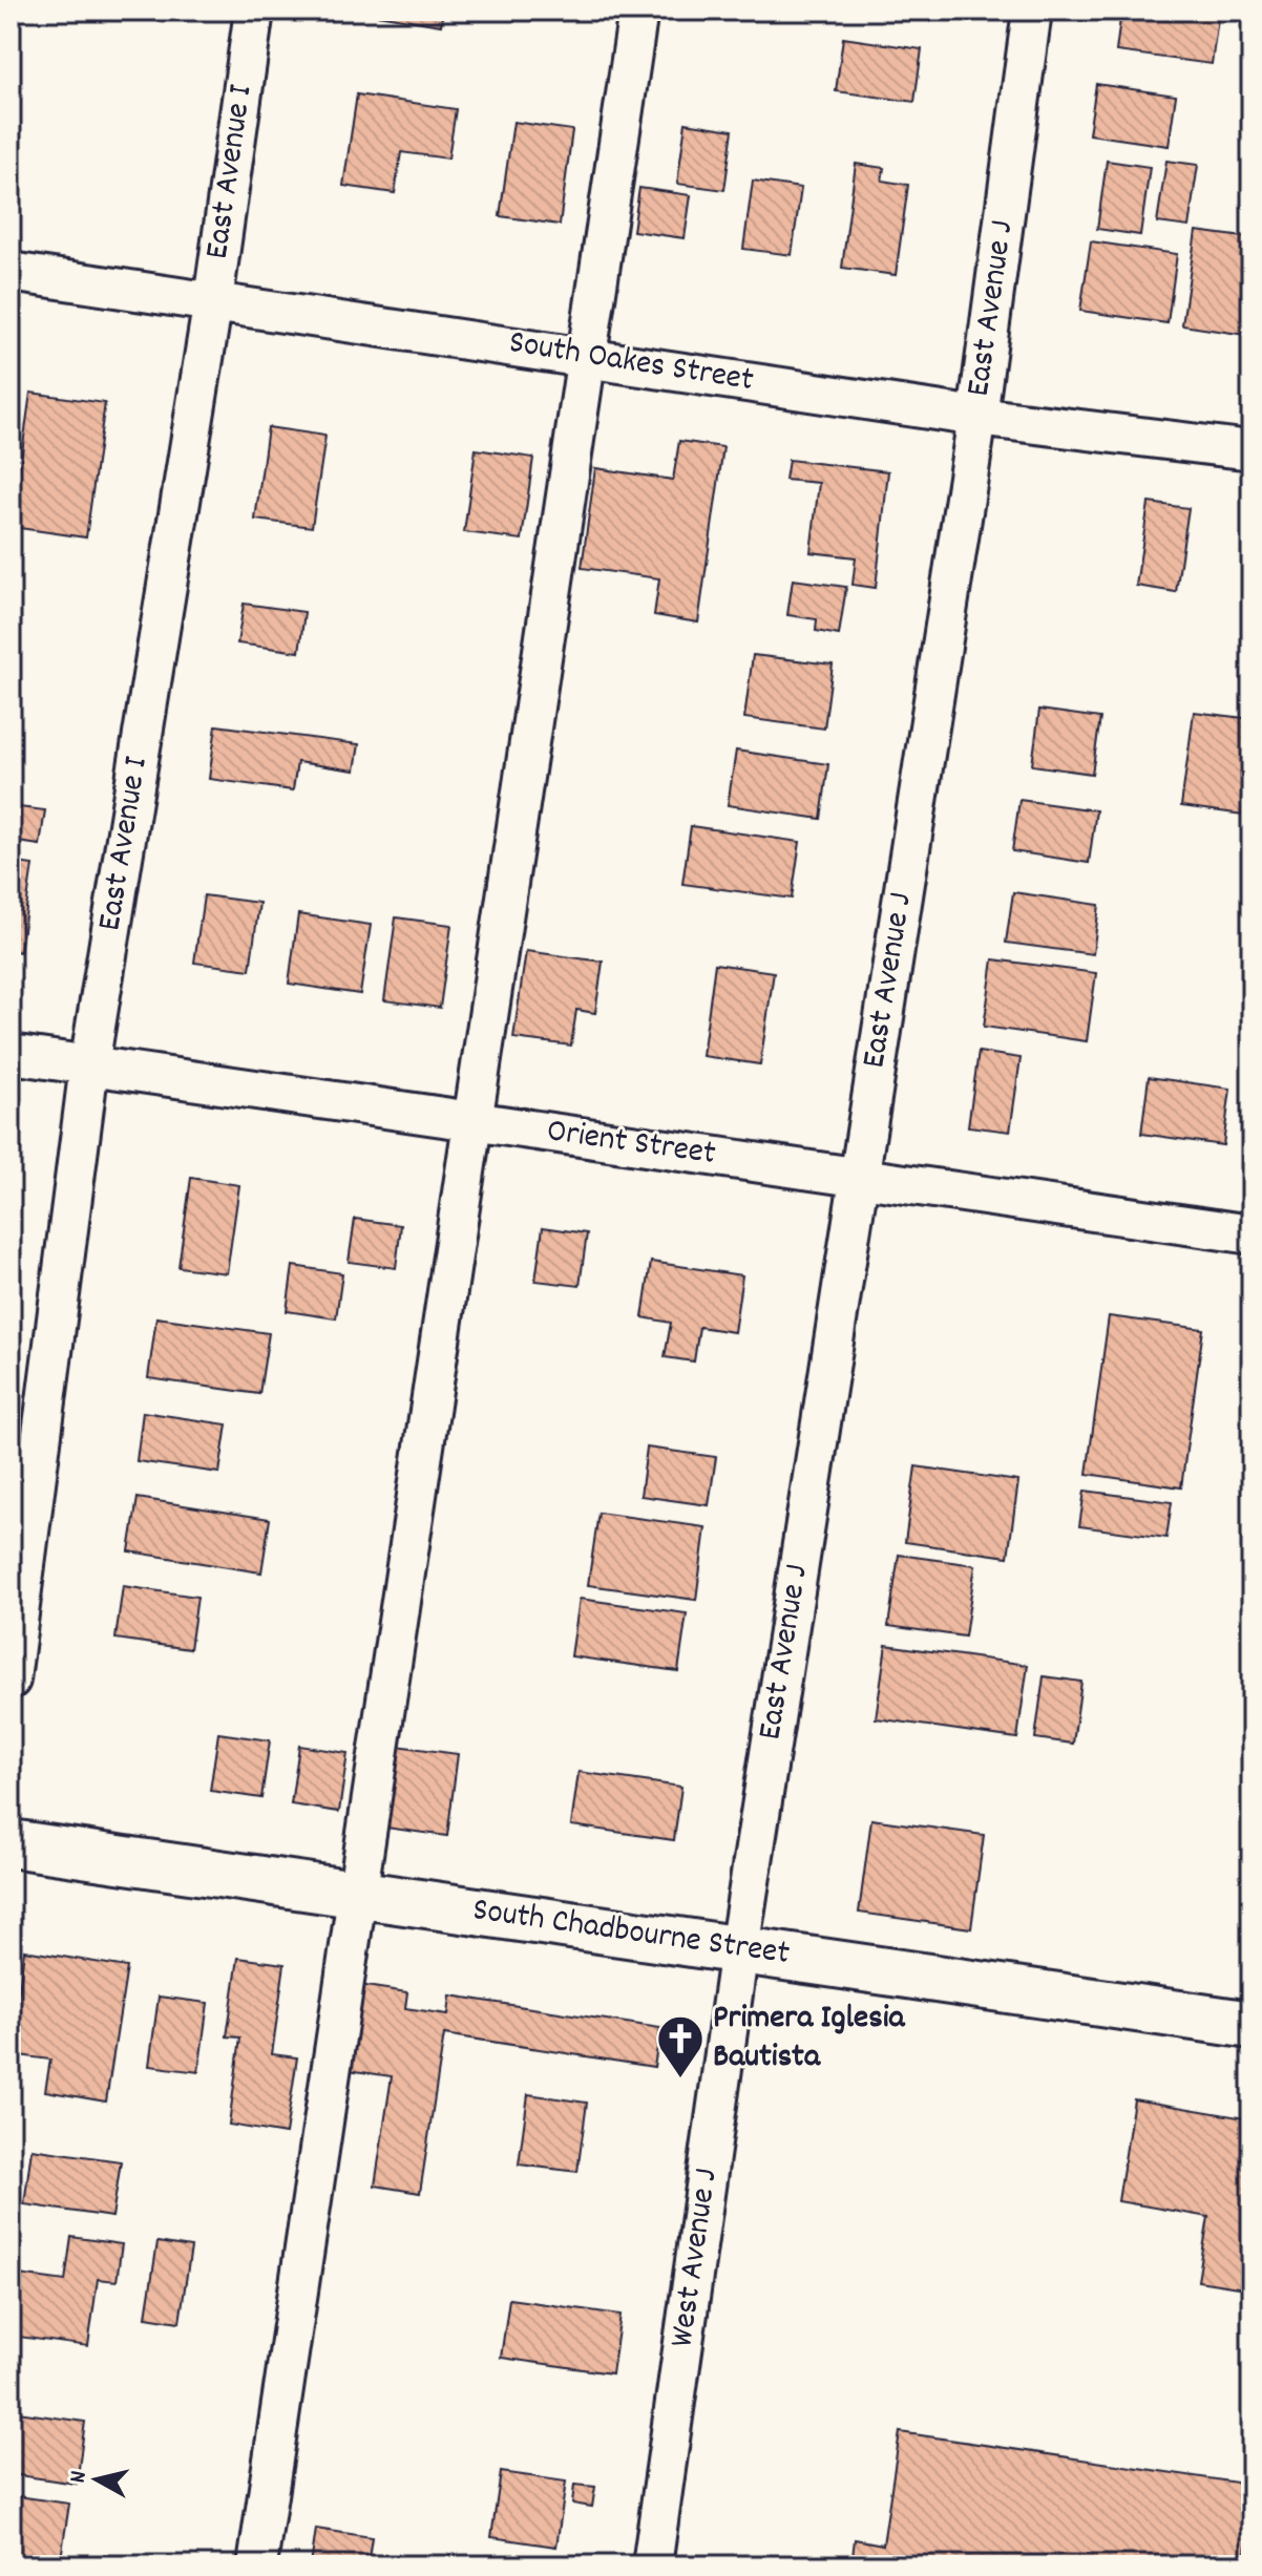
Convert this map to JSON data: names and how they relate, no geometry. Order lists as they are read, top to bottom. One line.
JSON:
{"streets":{"main road":["South Chadbourne Street"],"street":["East Avenue I","East Avenue J","South Oakes Street","Orient Street","West Avenue J"]},"crossings":[["East Avenue I","South Oakes Street"],["East Avenue I","Orient Street"],["East Avenue J","South Oakes Street"],["East Avenue J","Orient Street"],["East Avenue J","South Chadbourne Street"],["East Avenue J","West Avenue J"],["South Chadbourne Street","West Avenue J"]],"places":{"church":["Primera Iglesia Bautista"]},"north":"left"}
